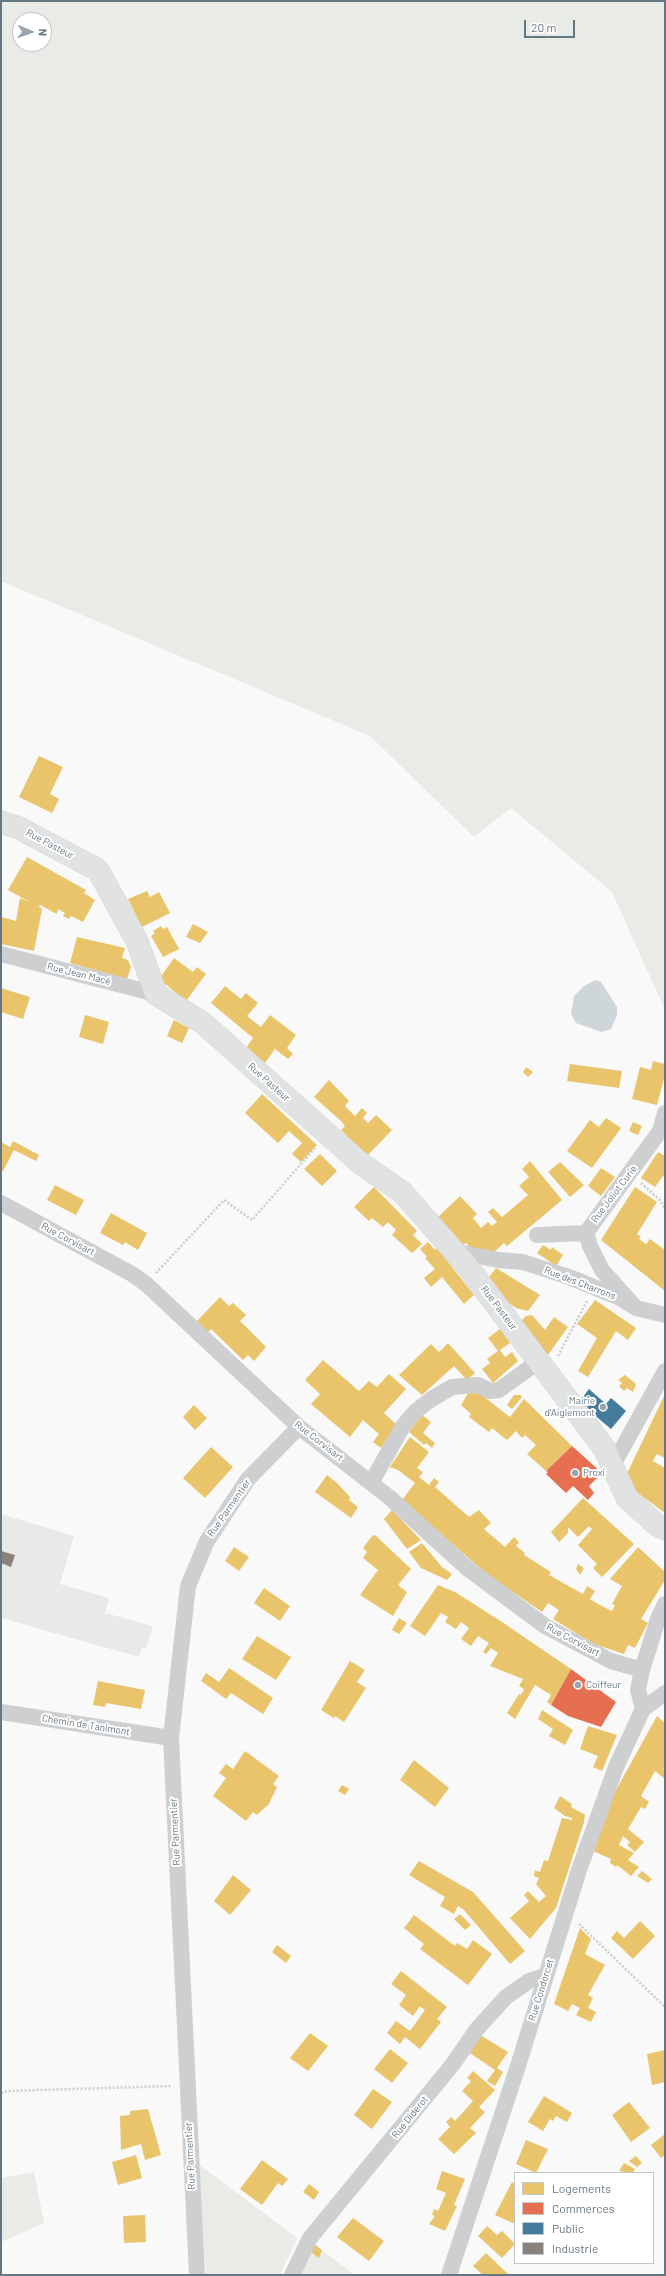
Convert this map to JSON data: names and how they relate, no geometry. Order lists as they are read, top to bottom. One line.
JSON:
{"streets":{"street":["Rue Pasteur","Rue Jean Macé","Rue Joliot Curie","Rue Corvisart","Rue des Charrons","Rue Parmentier","Chemin de Tanimont","Rue Condorcet","Rue Diderot"]},"crossings":[["Rue Pasteur","Rue Jean Macé"],["Rue Pasteur","Rue des Charrons"],["Rue Joliot Curie","Rue des Charrons"],["Rue Corvisart","Rue Parmentier"],["Rue Parmentier","Chemin de Tanimont"],["Rue Condorcet","Rue Diderot"]],"places":["Mairie d'Aiglemont","Proxi","Coiffeur"],"legend":["Logements","Commerces","Public","Industrie"],"scale_bar":"20 m","north":"right"}
